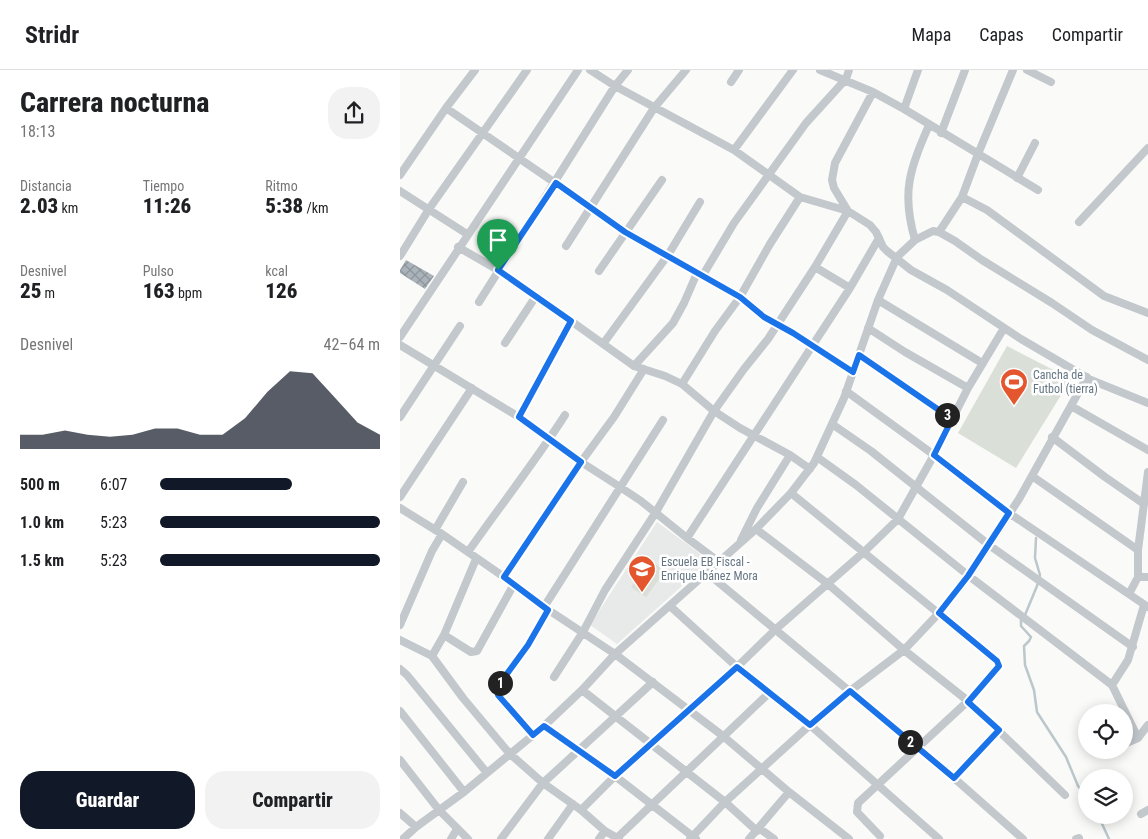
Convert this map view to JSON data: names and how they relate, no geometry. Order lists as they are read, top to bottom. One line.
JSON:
{"places":{"sports":["Cancha de Futbol (tierra)"],"school or university":["Escuela EB Fiscal - Enrique Ibánez Mora"]},"page":{"header":"Stridr","nav":["Mapa","Capas","Compartir"],"heading":["Carrera nocturna","18:13"],"stats":[["Distancia","2.03 km"],["Tiempo","11:26"],["Ritmo","5:38 /km"],["Desnivel","25 m"],["Pulso","163 bpm"],["kcal","126"]],"chart":["Desnivel","42–64 m"],"pins":["3","1","2"],"list":[{"name":"500 m","note":"6:07"},{"name":"1.0 km","note":"5:23"},{"name":"1.5 km","note":"5:23"}],"buttons":["Guardar","Compartir"]}}
